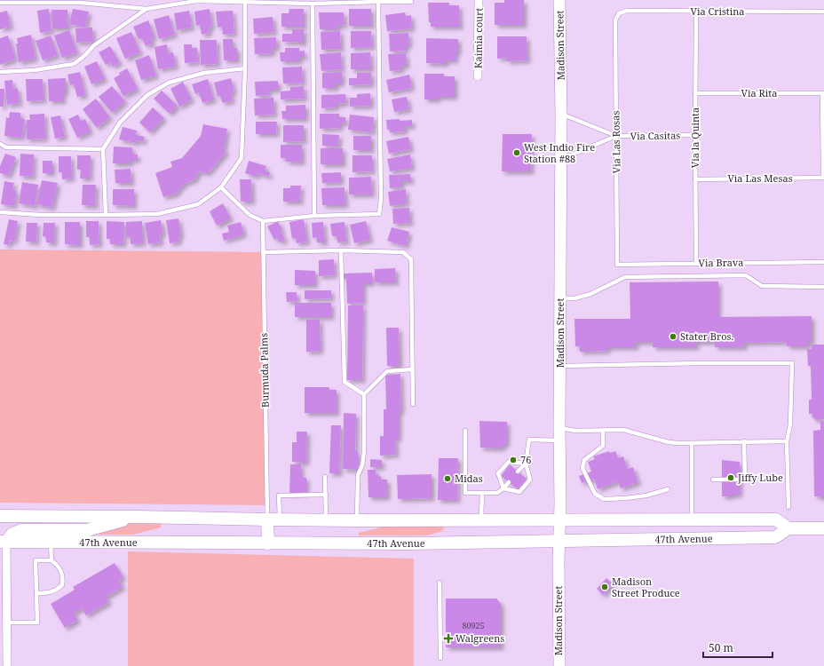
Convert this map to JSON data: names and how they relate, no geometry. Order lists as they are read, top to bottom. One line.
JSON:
{"streets":{"main road":["Madison Street","47th Avenue"],"street":["Kaimia court"],"lane":["Via Cristina","Via Rita","Via Casitas","Via la Quinta","Via Las Rosas","Via Las Mesas","Via Brava","Burmuda Palms"]},"crossings":[["Via Cristina","Via la Quinta"],["Via Cristina","Via Las Rosas"],["Madison Street","Via Casitas"],["Madison Street","47th Avenue"],["Via Rita","Via la Quinta"],["Via Casitas","Via la Quinta"],["Via Casitas","Via Las Rosas"],["Via la Quinta","Via Las Mesas"],["Via la Quinta","Via Brava"],["Via Las Rosas","Via Brava"],["Burmuda Palms","47th Avenue"]],"places":{"other":["West Indio Fire Station #88","Stater Bros.","76","Jiffy Lube","Midas","Madison Street Produce"],"health":["Walgreens"]},"house_numbers":["80925"],"scale_bar":"50 m"}
